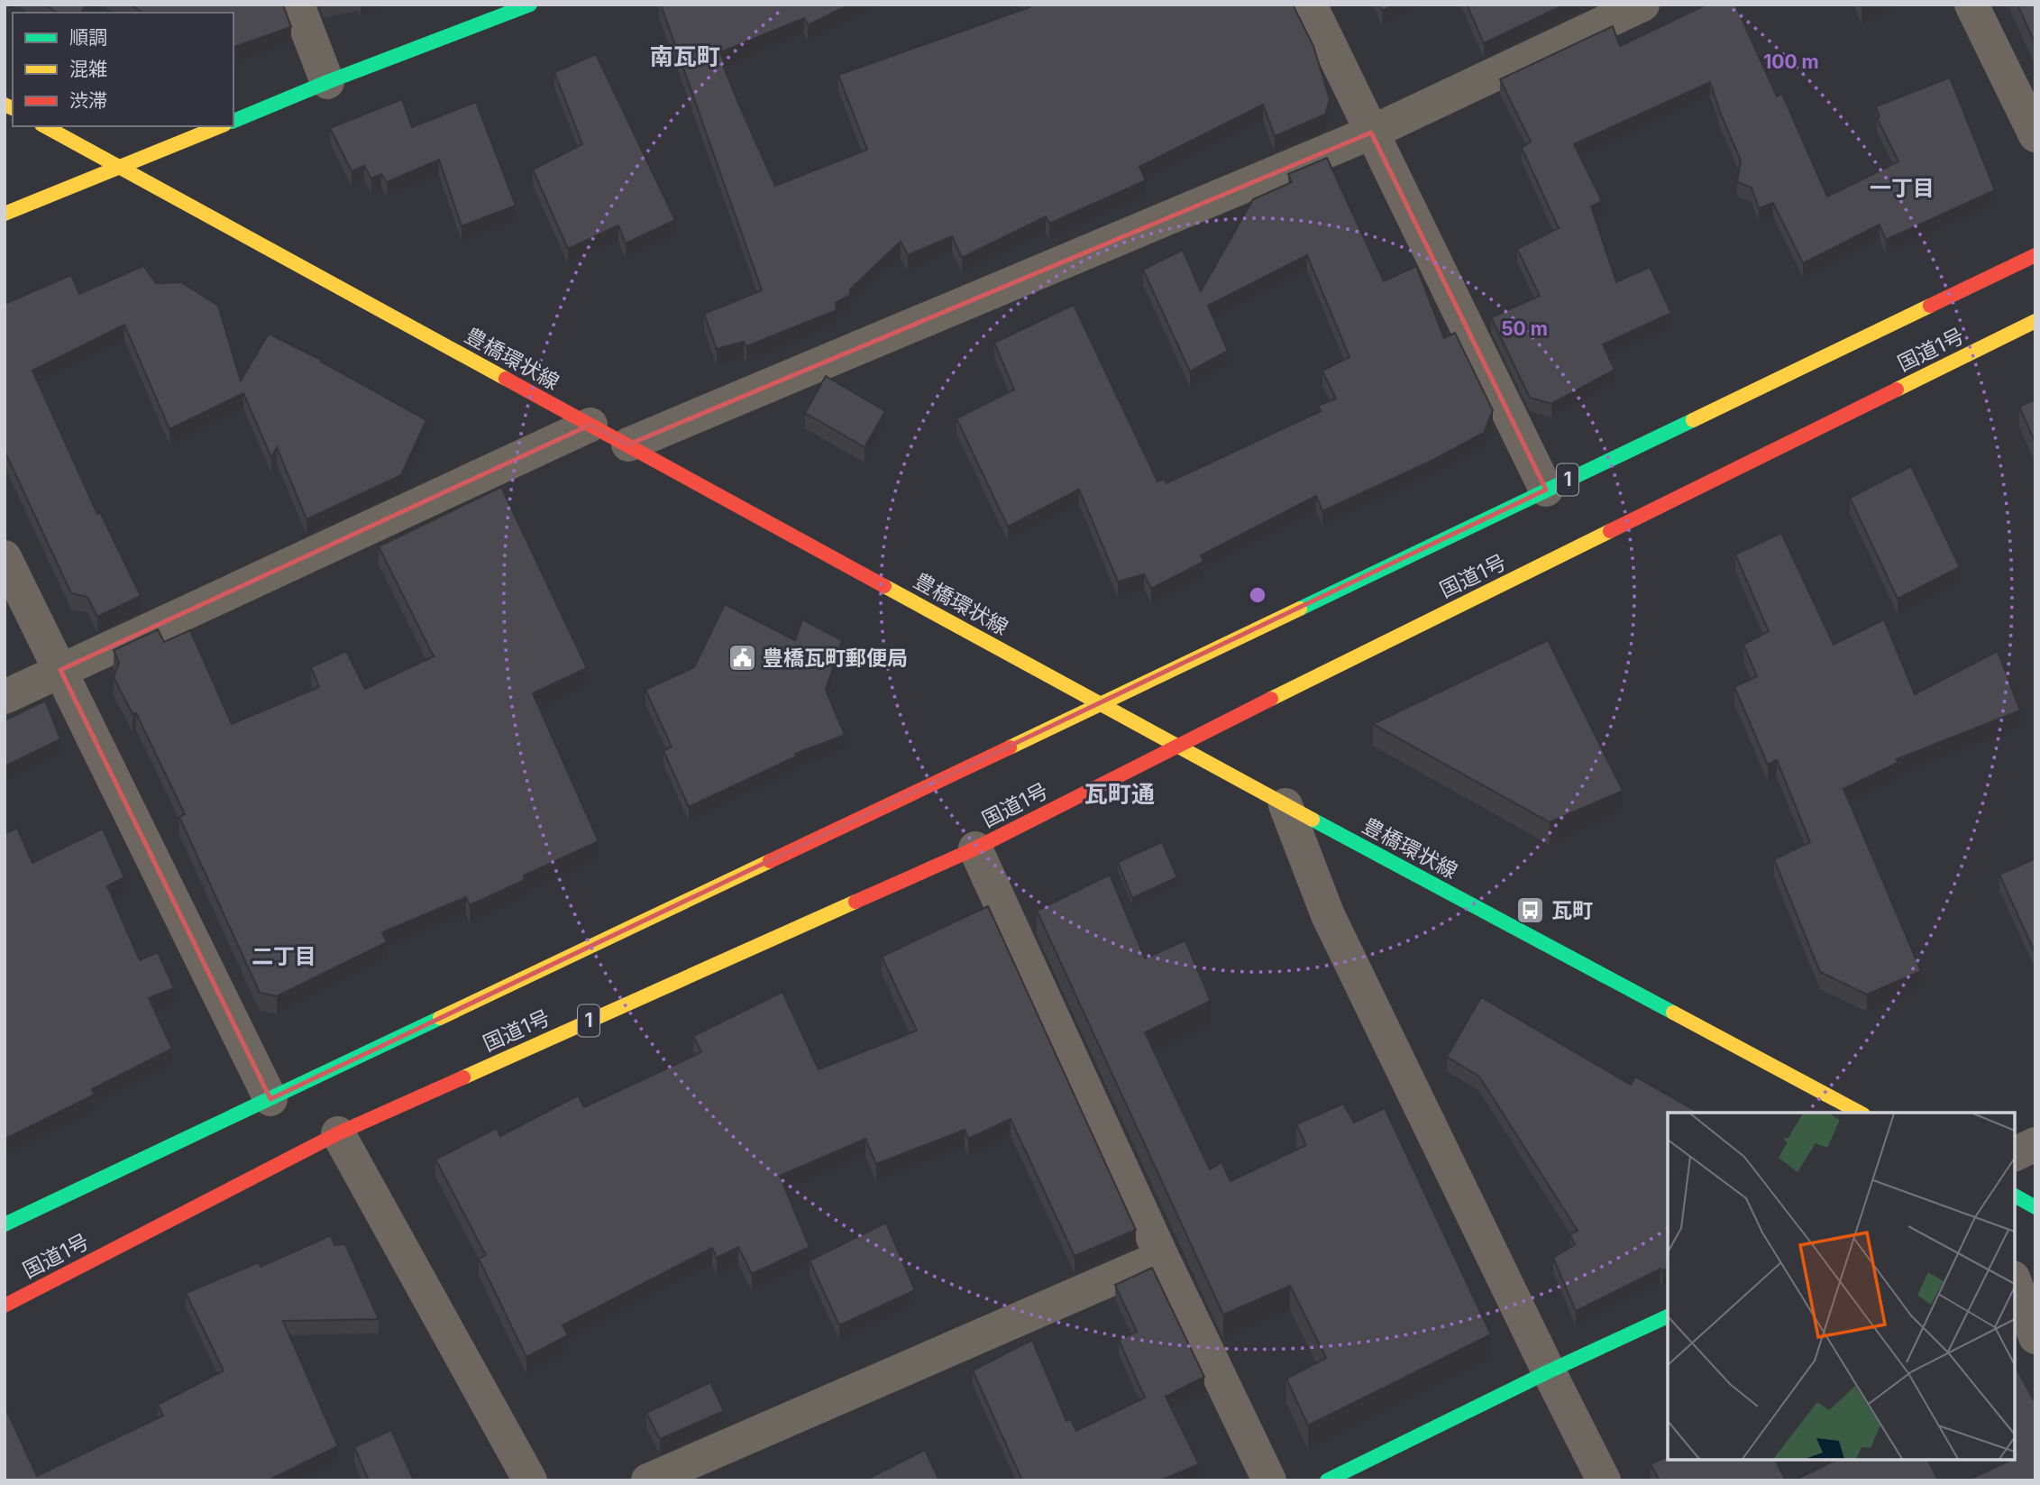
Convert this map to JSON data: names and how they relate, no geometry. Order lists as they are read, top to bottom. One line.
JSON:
{"streets":{"main road":["国道1号","豊橋環状線","1"]},"crossings":[["国道1号","豊橋環状線"]],"districts":["南瓦町","一丁目","瓦町通","二丁目"],"places":{"public building":["豊橋瓦町郵便局"],"bus stop":["瓦町"]},"legend":["順調","混雑","渋滞"],"rings":["100 m","50 m"]}
